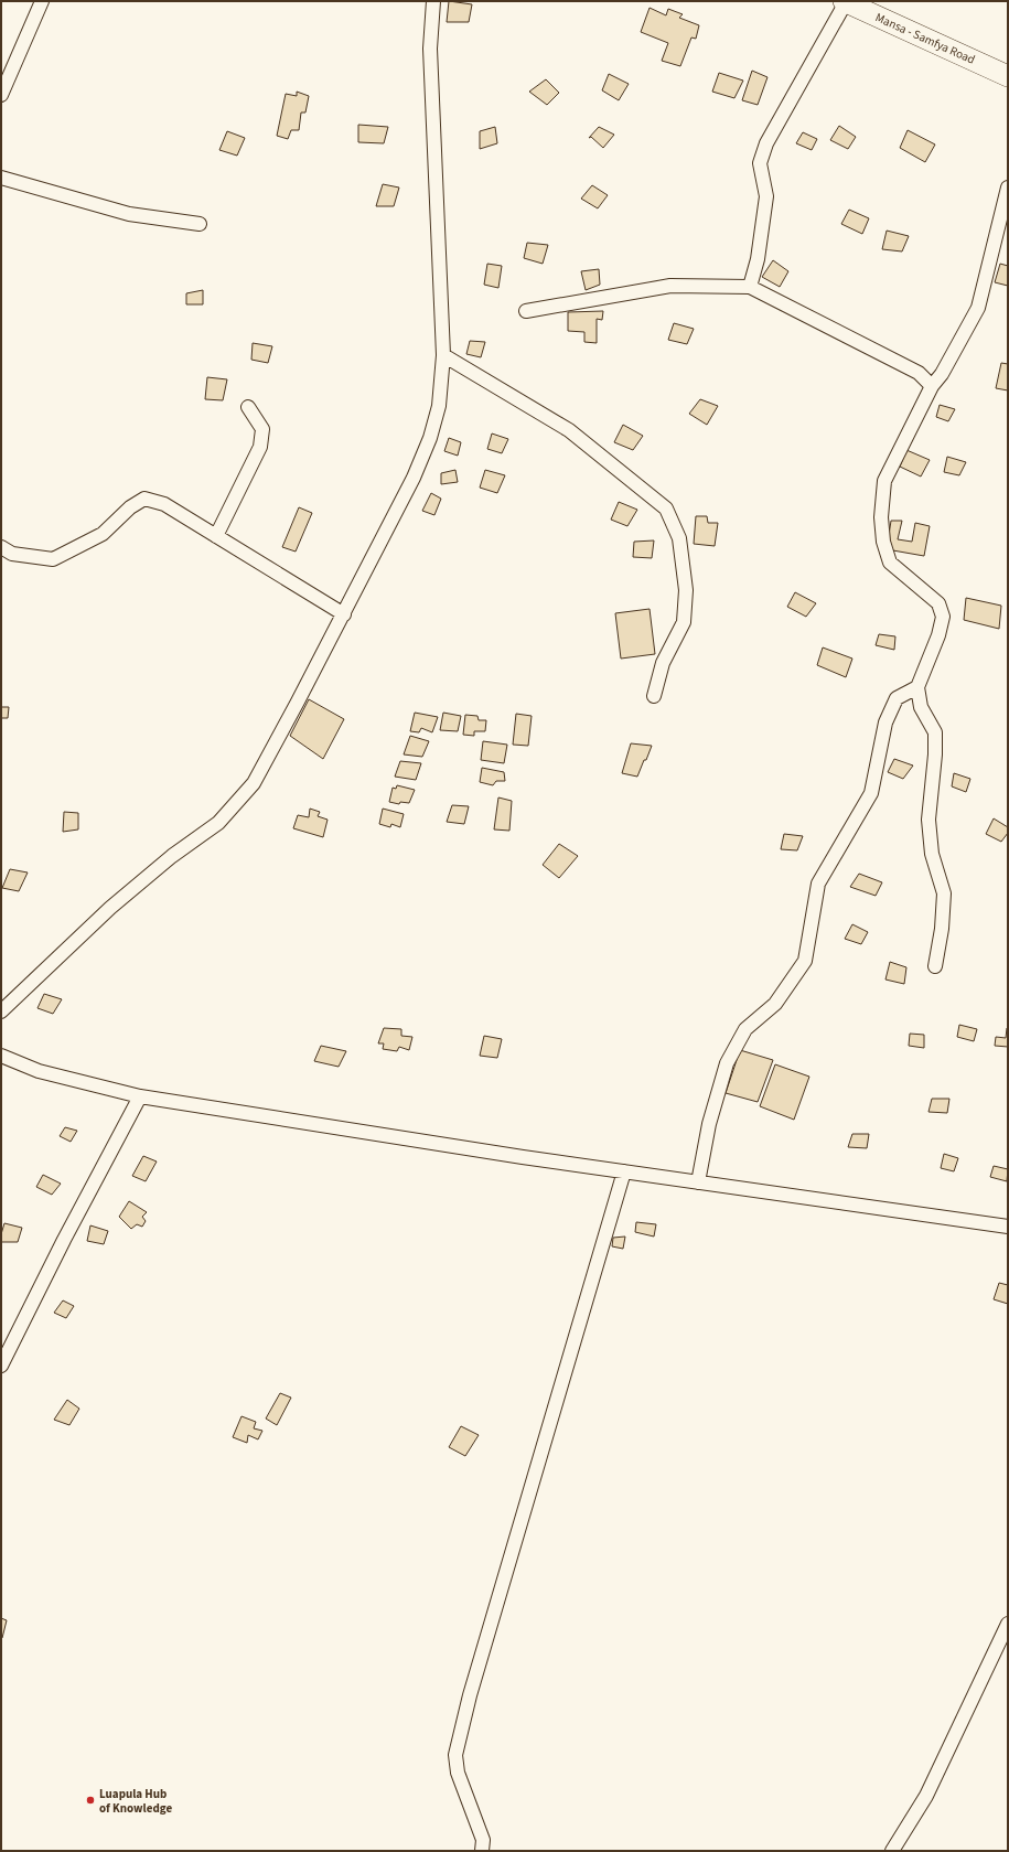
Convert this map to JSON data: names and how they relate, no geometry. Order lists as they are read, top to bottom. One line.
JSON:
{"streets":{"main road":["Mansa - Samfya Road"]},"places":["Luapula Hub of Knowledge"]}
